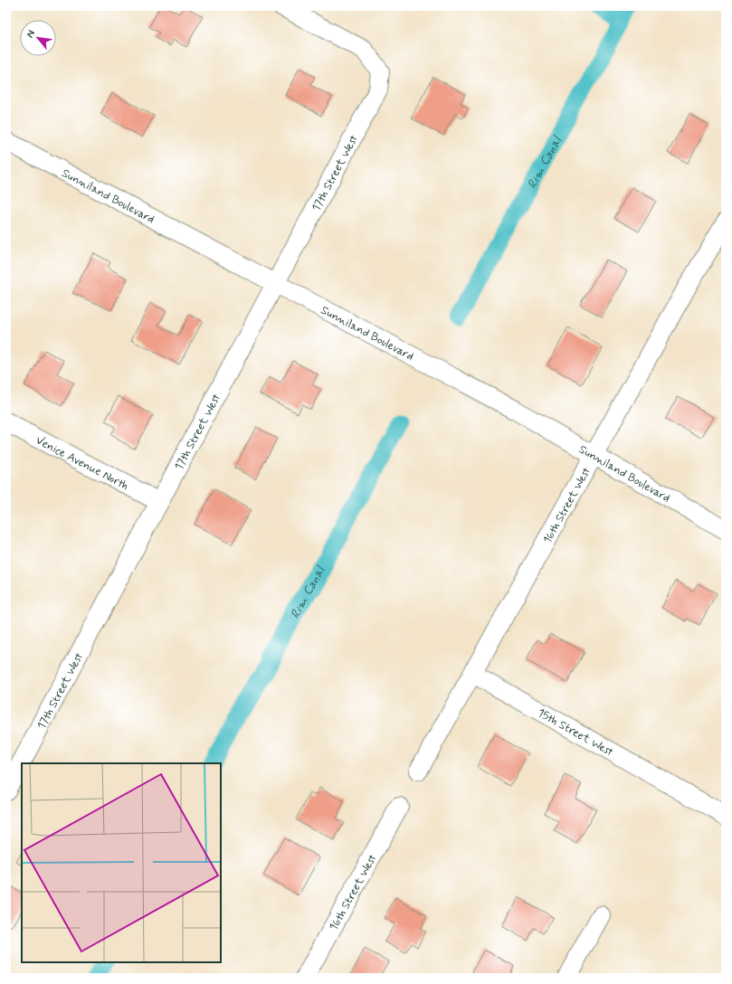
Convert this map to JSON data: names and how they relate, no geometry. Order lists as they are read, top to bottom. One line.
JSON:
{"streets":{"street":["17th Street West","Sunniland Boulevard","Venice Avenue North","16th Street West","15th Street West"]},"crossings":[["17th Street West","Sunniland Boulevard"],["17th Street West","Venice Avenue North"],["Sunniland Boulevard","16th Street West"],["16th Street West","15th Street West"]],"water":["Rim Canal"],"north":"top left"}
